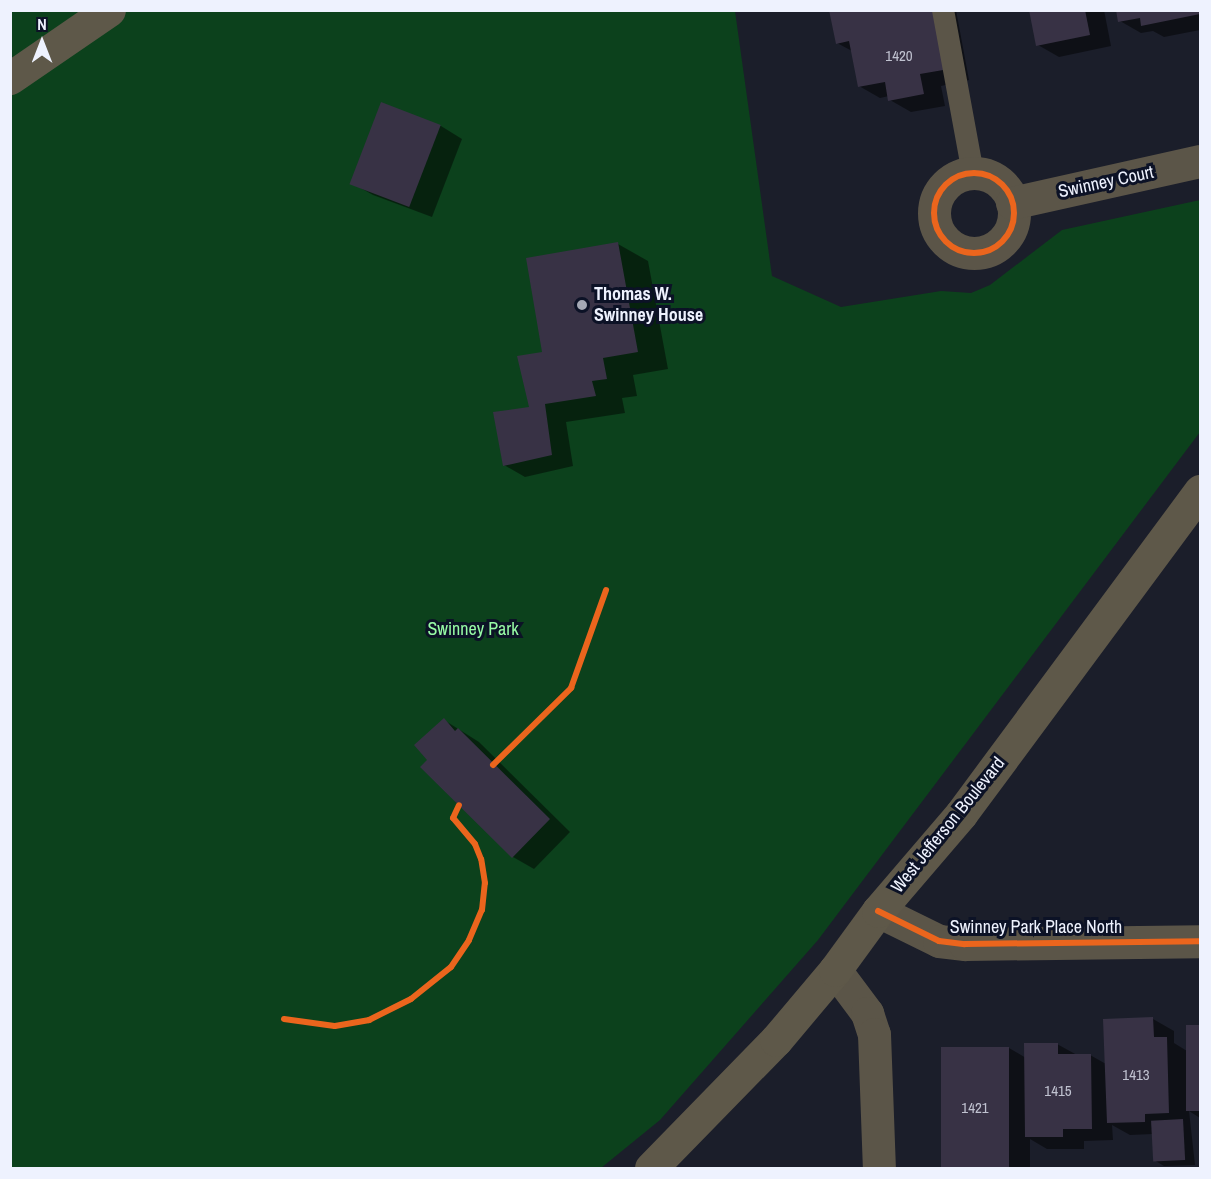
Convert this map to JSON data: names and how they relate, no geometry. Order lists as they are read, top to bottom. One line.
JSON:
{"streets":{"main road":["West Jefferson Boulevard"],"street":["Swinney Court","Swinney Park Place North"]},"crossings":[["West Jefferson Boulevard","Swinney Park Place North"]],"parks":["Swinney Park"],"places":["Thomas W. Swinney House"],"house_numbers":["1420","1413","1415","1421"],"north":"top"}
